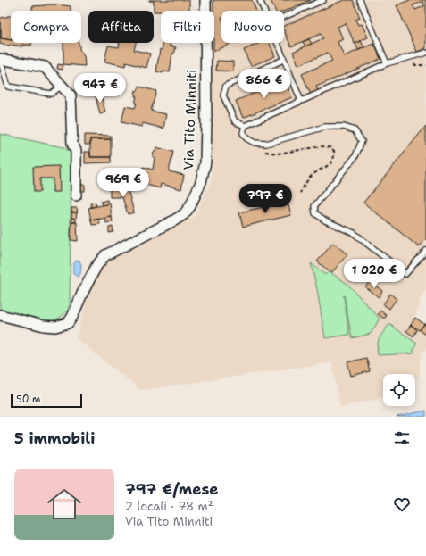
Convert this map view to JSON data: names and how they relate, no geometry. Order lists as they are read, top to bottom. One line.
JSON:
{"streets":{"street":["Via Tito Minniti"]},"scale_bar":"50 m","page":{"chip":["Compra","Affitta","Filtri","Nuovo"],"price":["866 €","947 €","969 €","797 €","1 020 €"],"scale":"50 m","heading":"5 immobili","list":[{"name":"797 €/mese","note":"2 locali · 78 m² · Via Tito Minniti"}]}}
